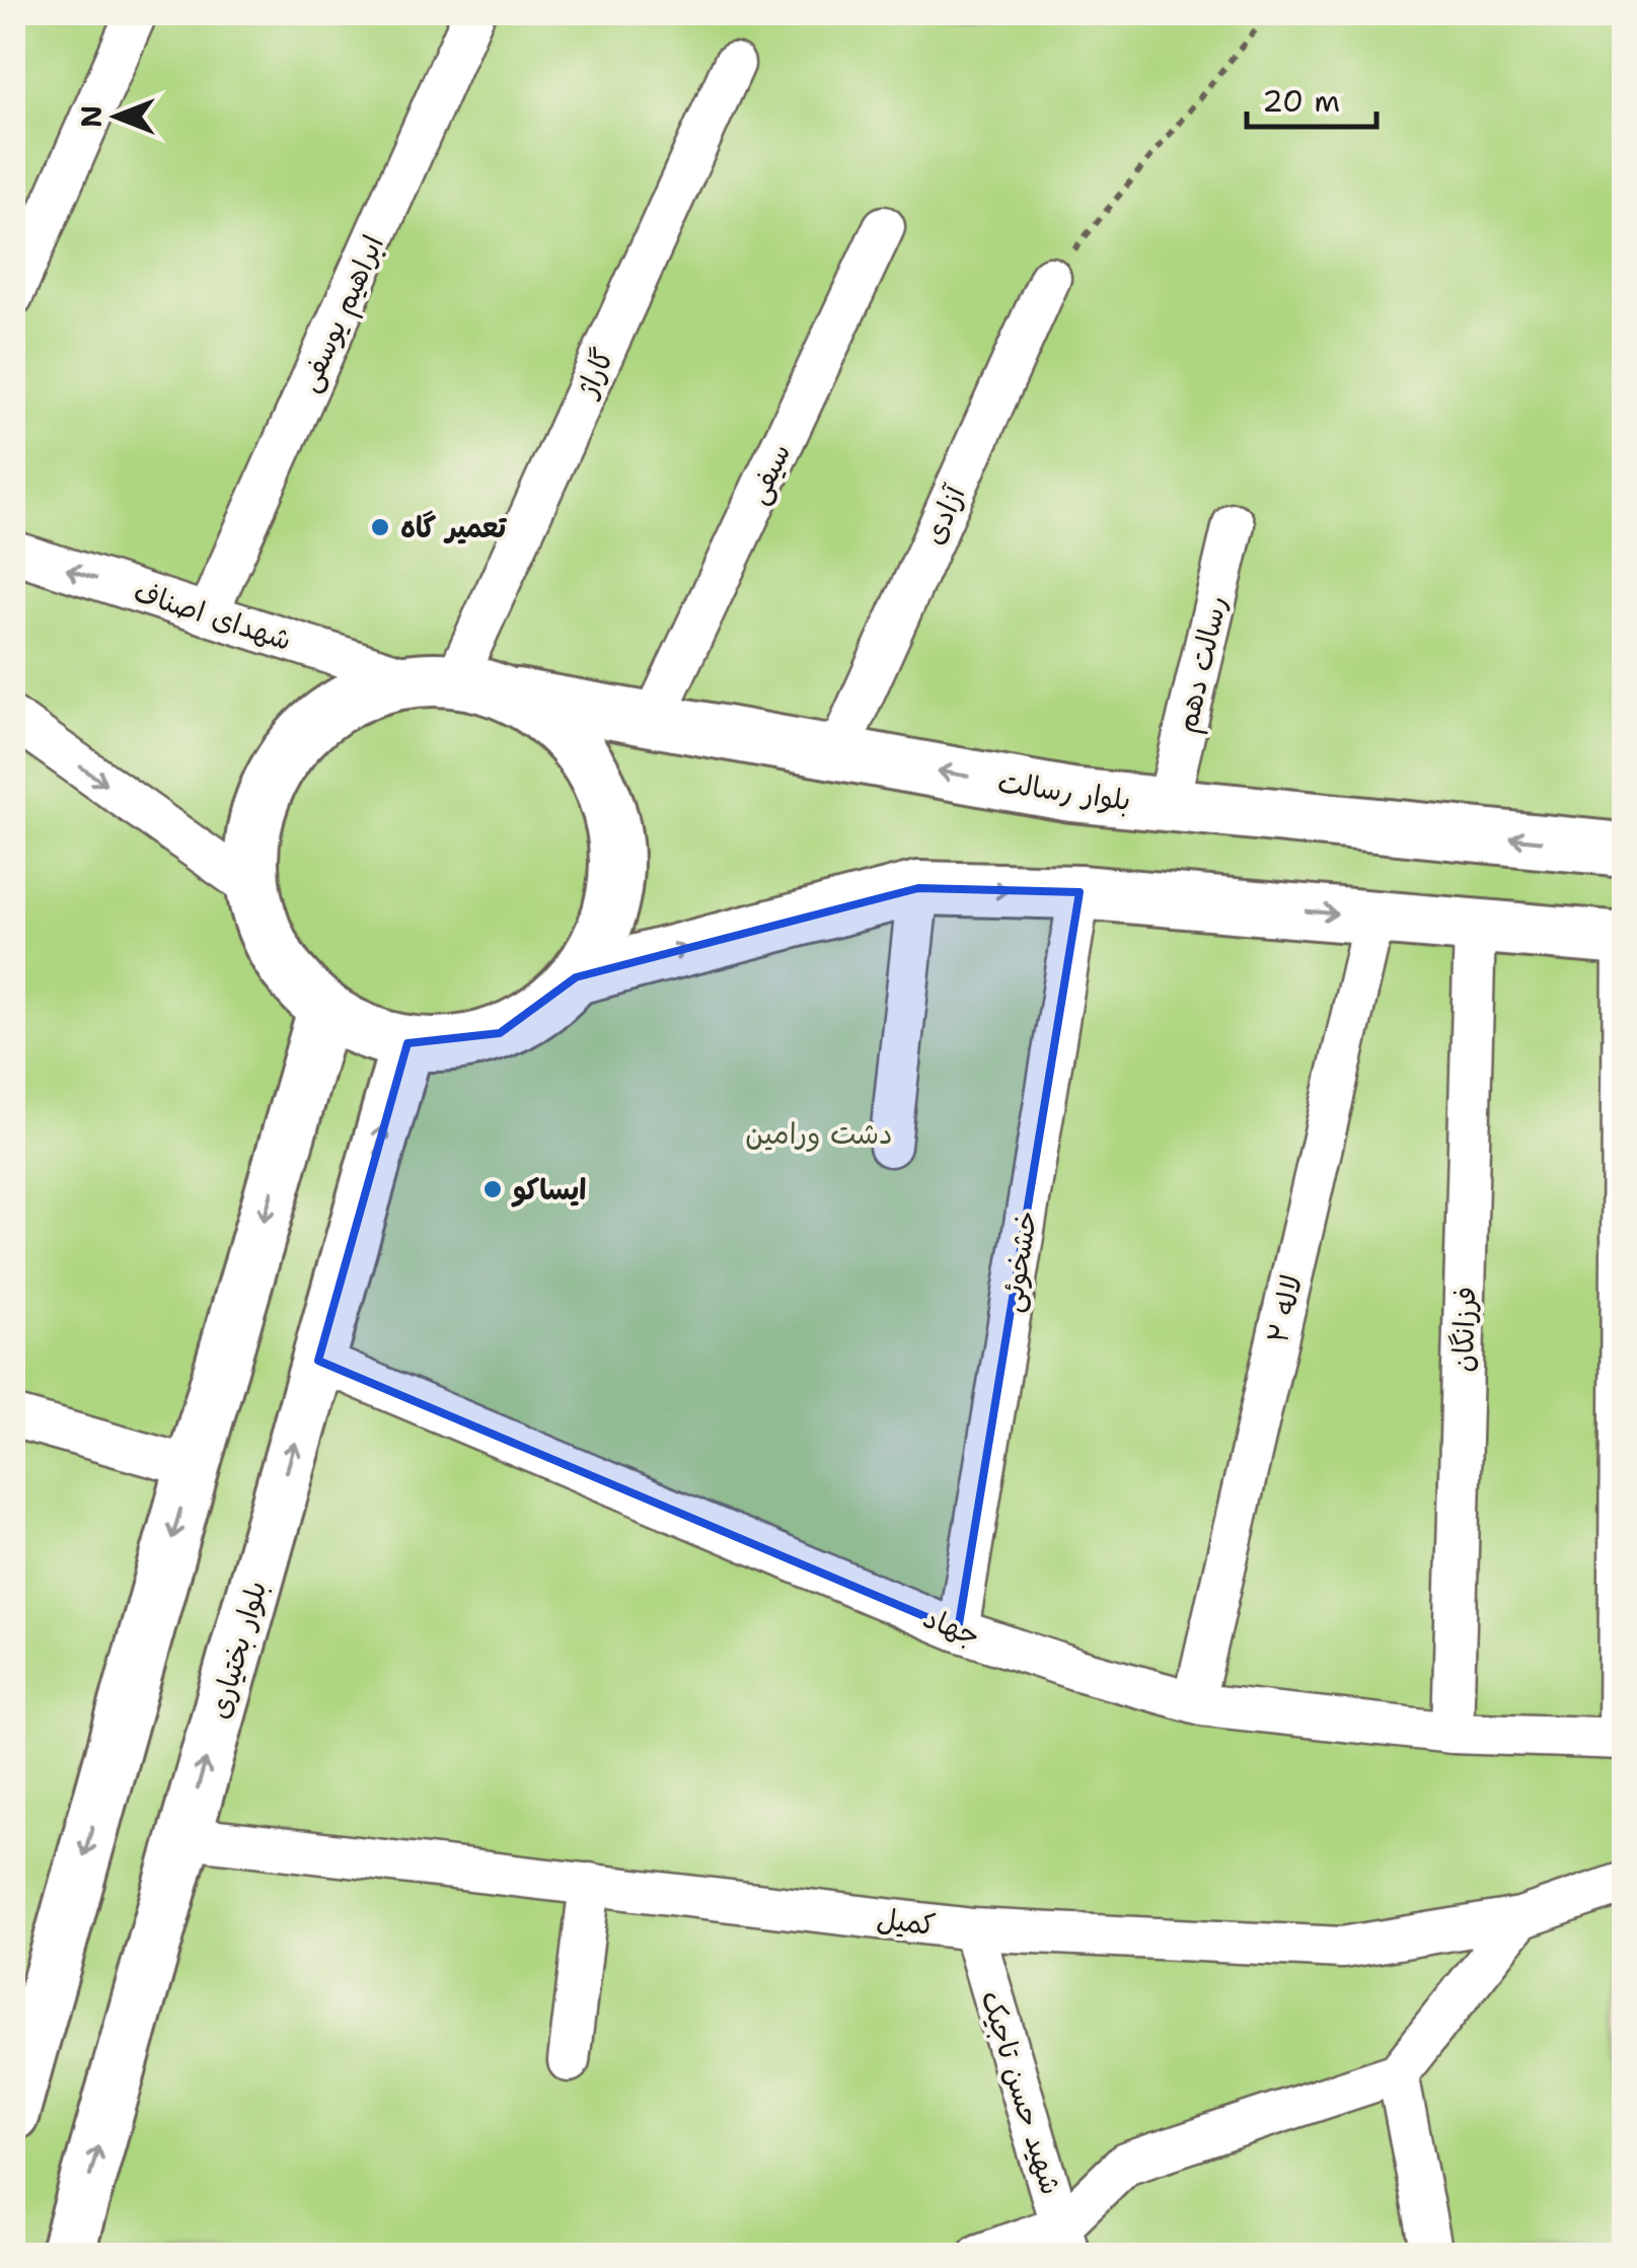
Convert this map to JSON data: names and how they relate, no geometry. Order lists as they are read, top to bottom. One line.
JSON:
{"streets":{"main road":["بلوار رسالت","بلوار بختیاری"],"street":["ابراهیم یوسفی","گاراژ","سیفی","آزادی","شهدای اصناف","رسالت دهم","خشخوئی","لاله ۲","فرزانگان","جهاد","کمیل","شهید حسن تاجیک"]},"crossings":[["ابراهیم یوسفی","شهدای اصناف"],["گاراژ","شهدای اصناف"],["سیفی","بلوار رسالت"],["آزادی","بلوار رسالت"],["رسالت دهم","بلوار رسالت"],["خشخوئی","جهاد"],["لاله ۲","جهاد"],["فرزانگان","جهاد"],["جهاد","بلوار بختیاری"],["بلوار بختیاری","کمیل"],["کمیل","شهید حسن تاجیک"]],"parks":["دشت ورامین"],"places":["تعمیر گاه","ایساکو"],"scale_bar":"20 m","north":"left"}
